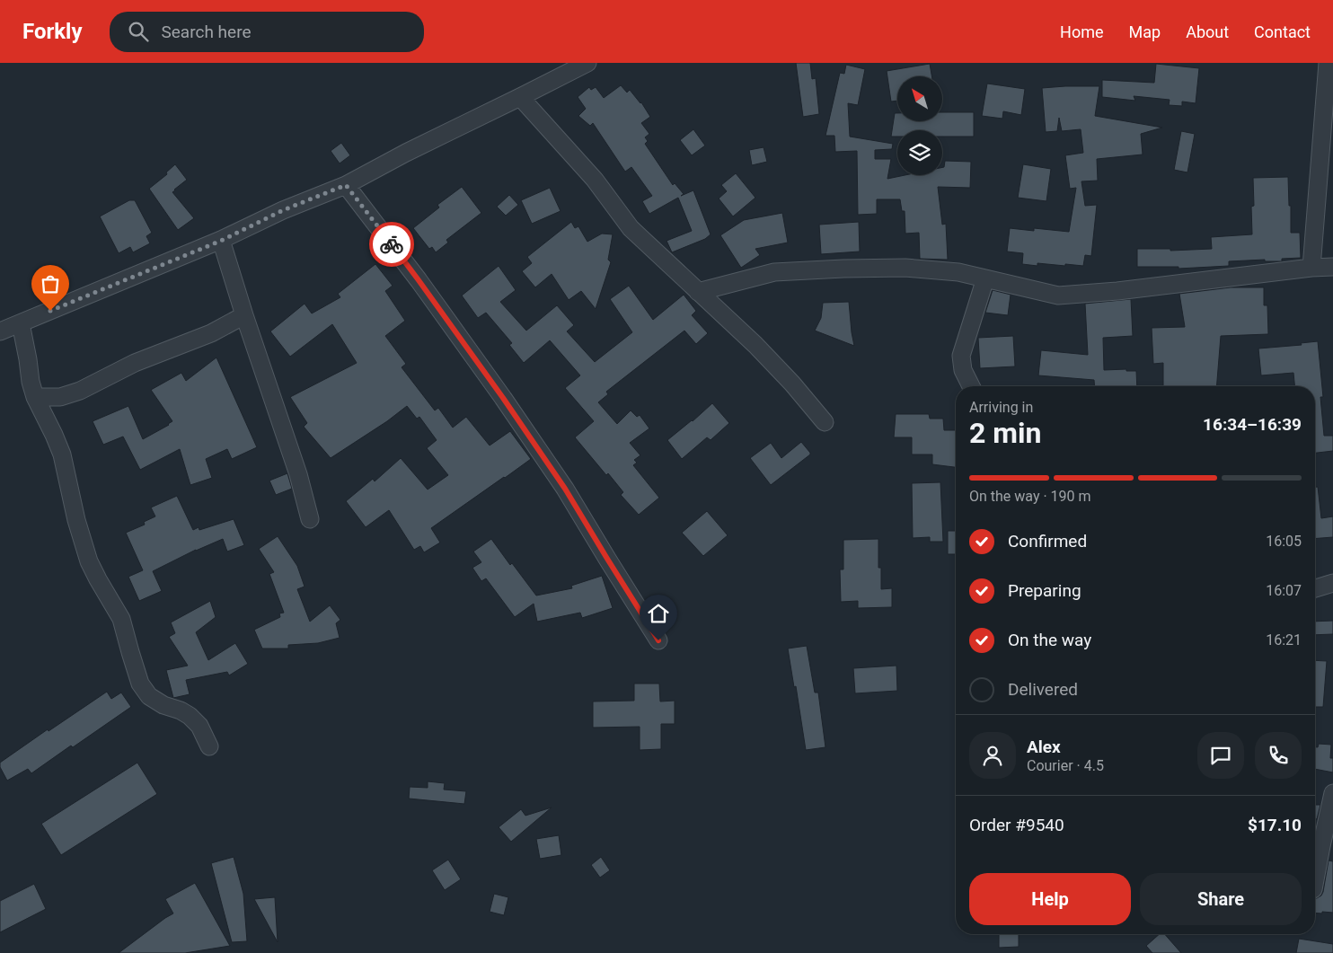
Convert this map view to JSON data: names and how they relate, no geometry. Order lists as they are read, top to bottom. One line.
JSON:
{"north":"top left","page":{"header":"Forkly","search":"Search here","nav":["Home","Map","About","Contact"],"heading":["2 min","Arriving in","16:34–16:39"],"panel":["Alex","Courier · 4.5","Order #9540","$17.10"],"bar":"On the way · 190 m","list":[["Confirmed","16:05"],["Preparing","16:07"],["On the way","16:21"],"Delivered"],"buttons":["Help","Share"]}}
